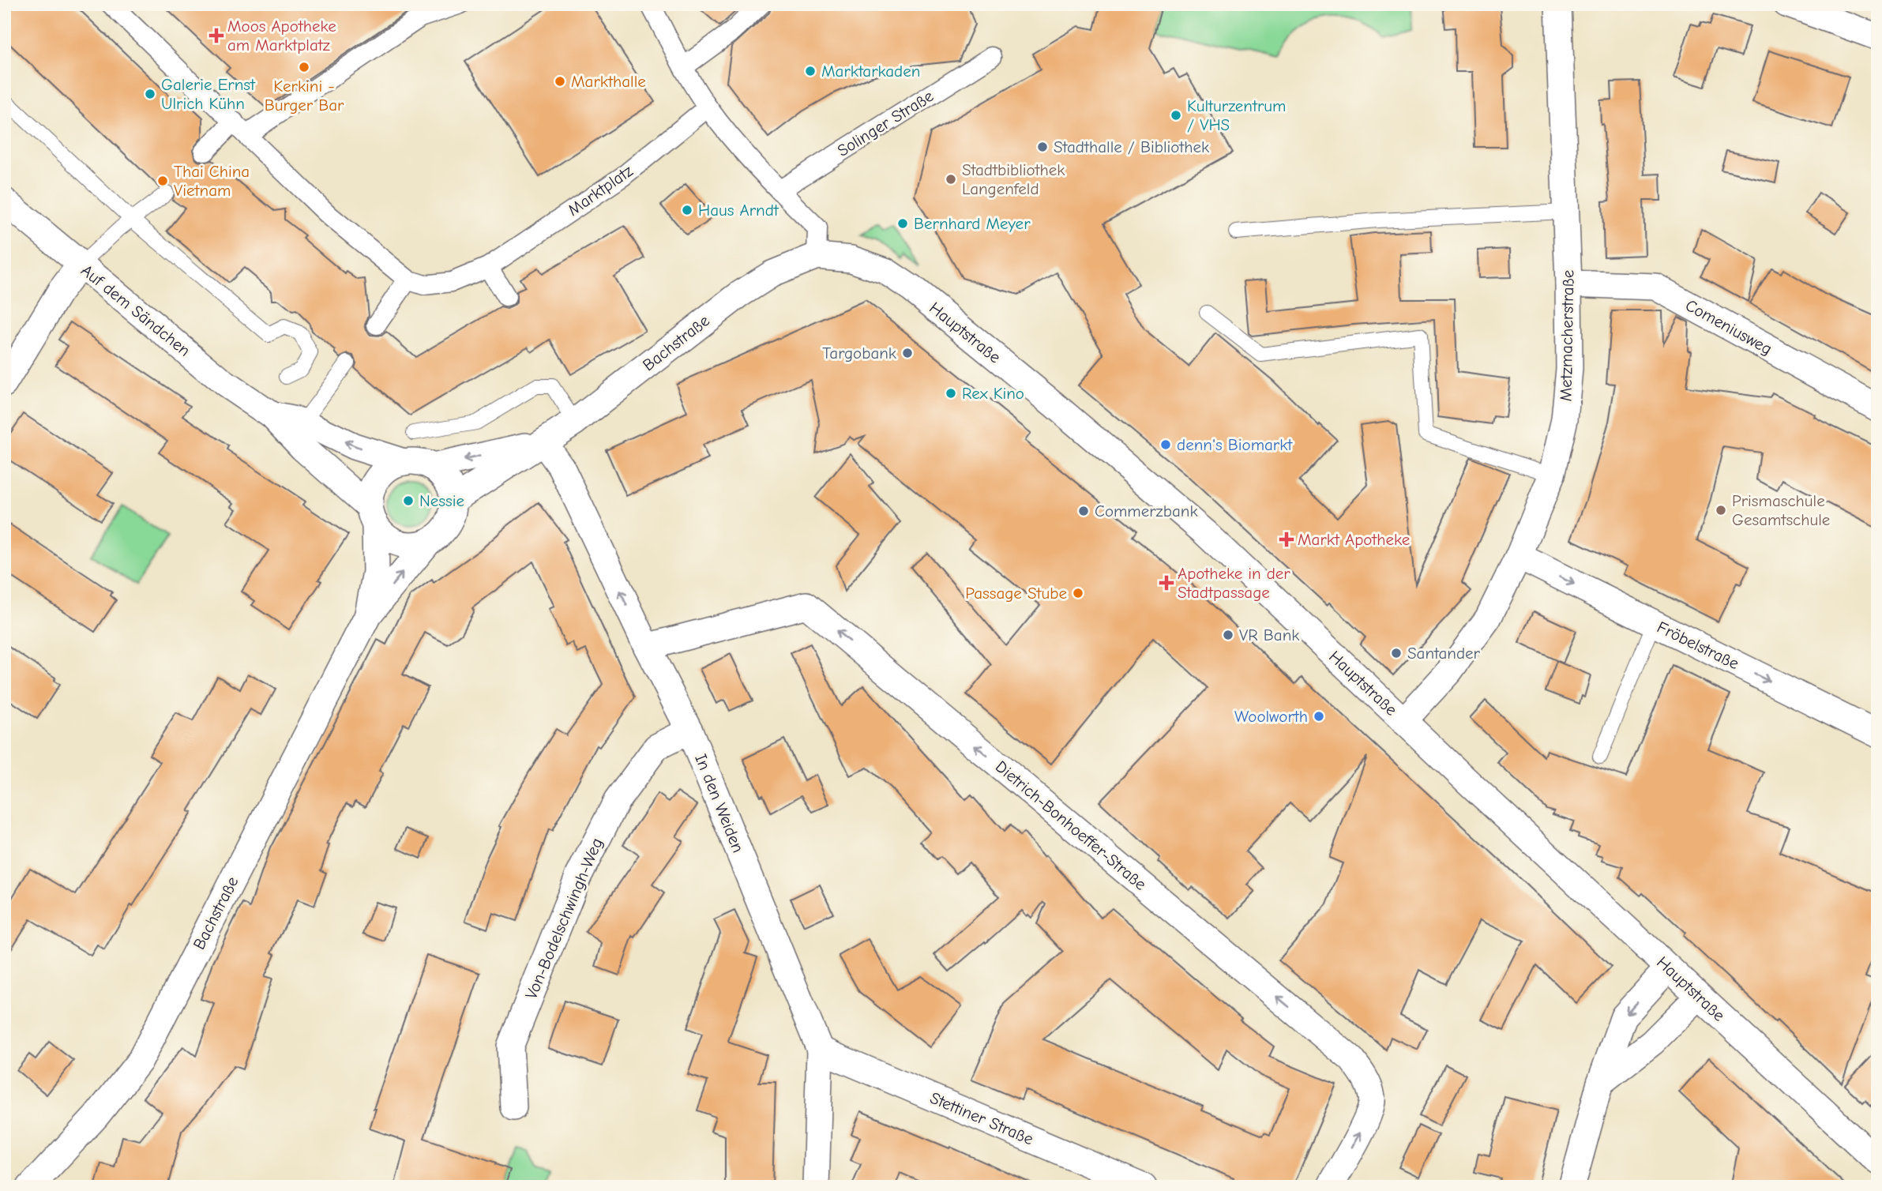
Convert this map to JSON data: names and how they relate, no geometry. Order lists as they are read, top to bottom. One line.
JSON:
{"streets":{"street":["Solinger Straße","Marktplatz","Auf dem Sändchen","Comeniusweg","Hauptstraße","Metzmacherstraße","Bachstraße","Fröbelstraße","In den Weiden","Dietrich-Bonhoeffer-Straße","Von-Bodelschwingh-Weg","Stettiner Straße"]},"crossings":[["Auf dem Sändchen","Bachstraße"],["Comeniusweg","Metzmacherstraße"],["Hauptstraße","Metzmacherstraße"],["Hauptstraße","Bachstraße"],["Metzmacherstraße","Fröbelstraße"],["Bachstraße","In den Weiden"],["In den Weiden","Dietrich-Bonhoeffer-Straße"],["In den Weiden","Von-Bodelschwingh-Weg"],["In den Weiden","Stettiner Straße"]],"one_way":["Fröbelstraße","Dietrich-Bonhoeffer-Straße"],"places":{"health":["Moos Apotheke am Marktplatz","Markt Apotheke","Apotheke in der Stadtpassage"],"other":["Kerkini - Burger Bar","Marktarkaden","Markthalle","Galerie Ernst Ulrich Kühn","Kulturzentrum / VHS","Stadthalle / Bibliothek","Stadtbibliothek Langenfeld","Thai China Vietnam","Haus Arndt","Bernhard Meyer","Targobank","Rex Kino","denn's Biomarkt","Nessie","Prismaschule Gesamtschule","Commerzbank","Passage Stube","VR Bank","Santander","Woolworth"]}}
